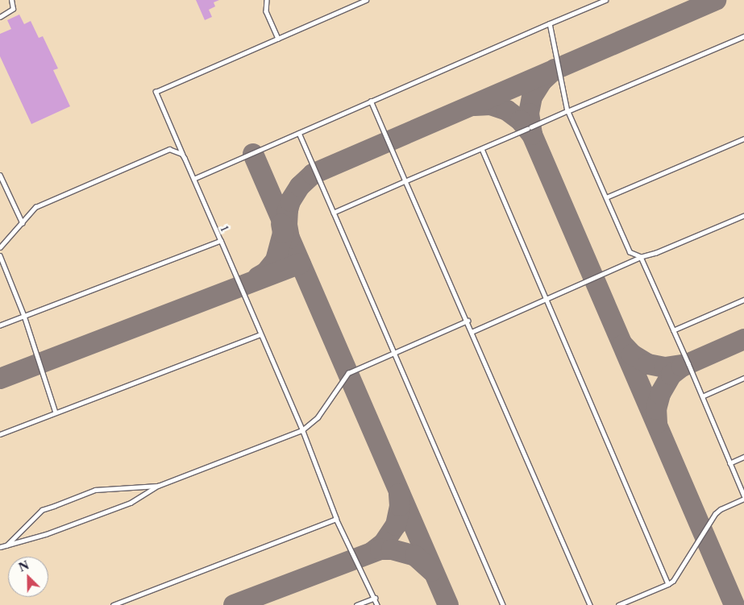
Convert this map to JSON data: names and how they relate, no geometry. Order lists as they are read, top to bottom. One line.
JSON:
{"streets":{"lane":["1"]},"north":"top left"}
